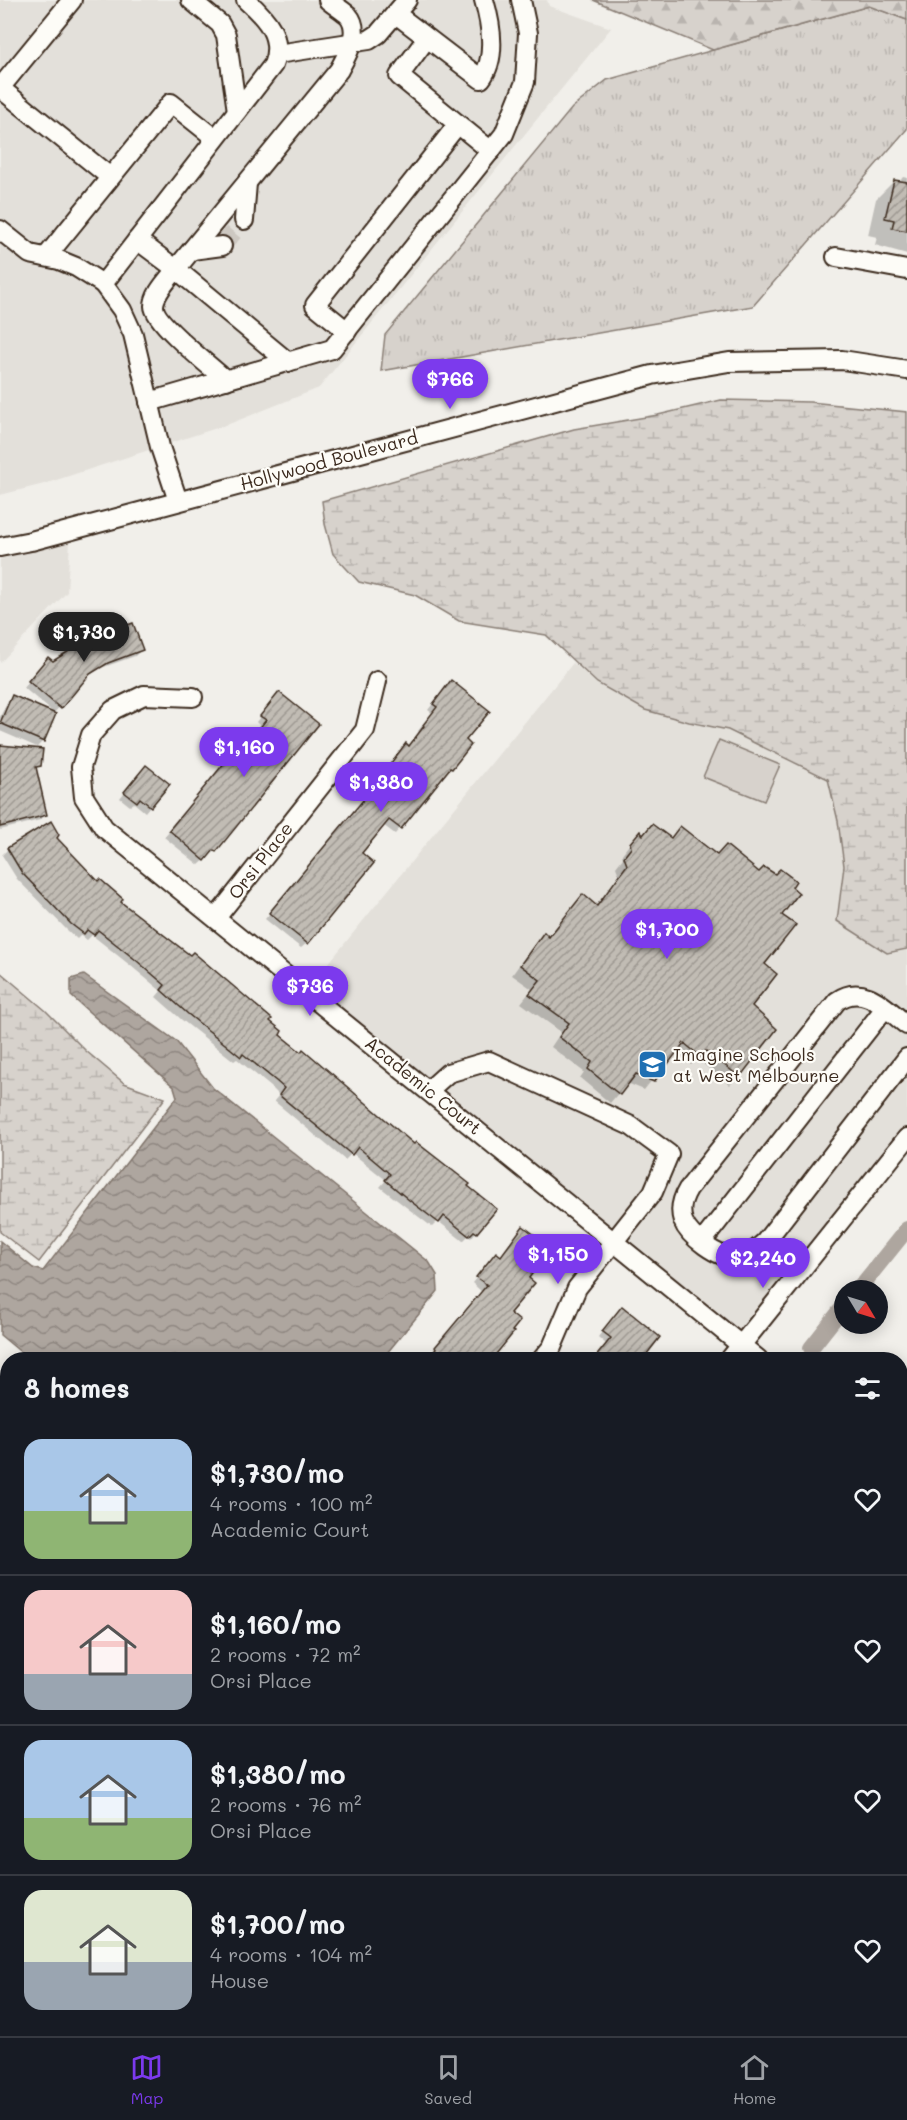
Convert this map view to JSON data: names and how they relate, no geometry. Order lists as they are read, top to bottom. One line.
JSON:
{"streets":{"street":["Hollywood Boulevard","Orsi Place","Academic Court"]},"crossings":[["Orsi Place","Academic Court"]],"places":{"school or university":["Imagine Schools at West Melbourne"]},"north":"bottom right","page":{"price":["$766","$1,730","$1,160","$1,380","$1,700","$736","$1,150","$2,240"],"heading":"8 homes","list":[{"name":"$1,730/mo","note":"4 rooms · 100 m² · Academic Court"},{"name":"$1,160/mo","note":"2 rooms · 72 m² · Orsi Place"},{"name":"$1,380/mo","note":"2 rooms · 76 m² · Orsi Place"},{"name":"$1,700/mo","note":"4 rooms · 104 m² · House"}],"tabs":["Map","Saved","Home"]}}
